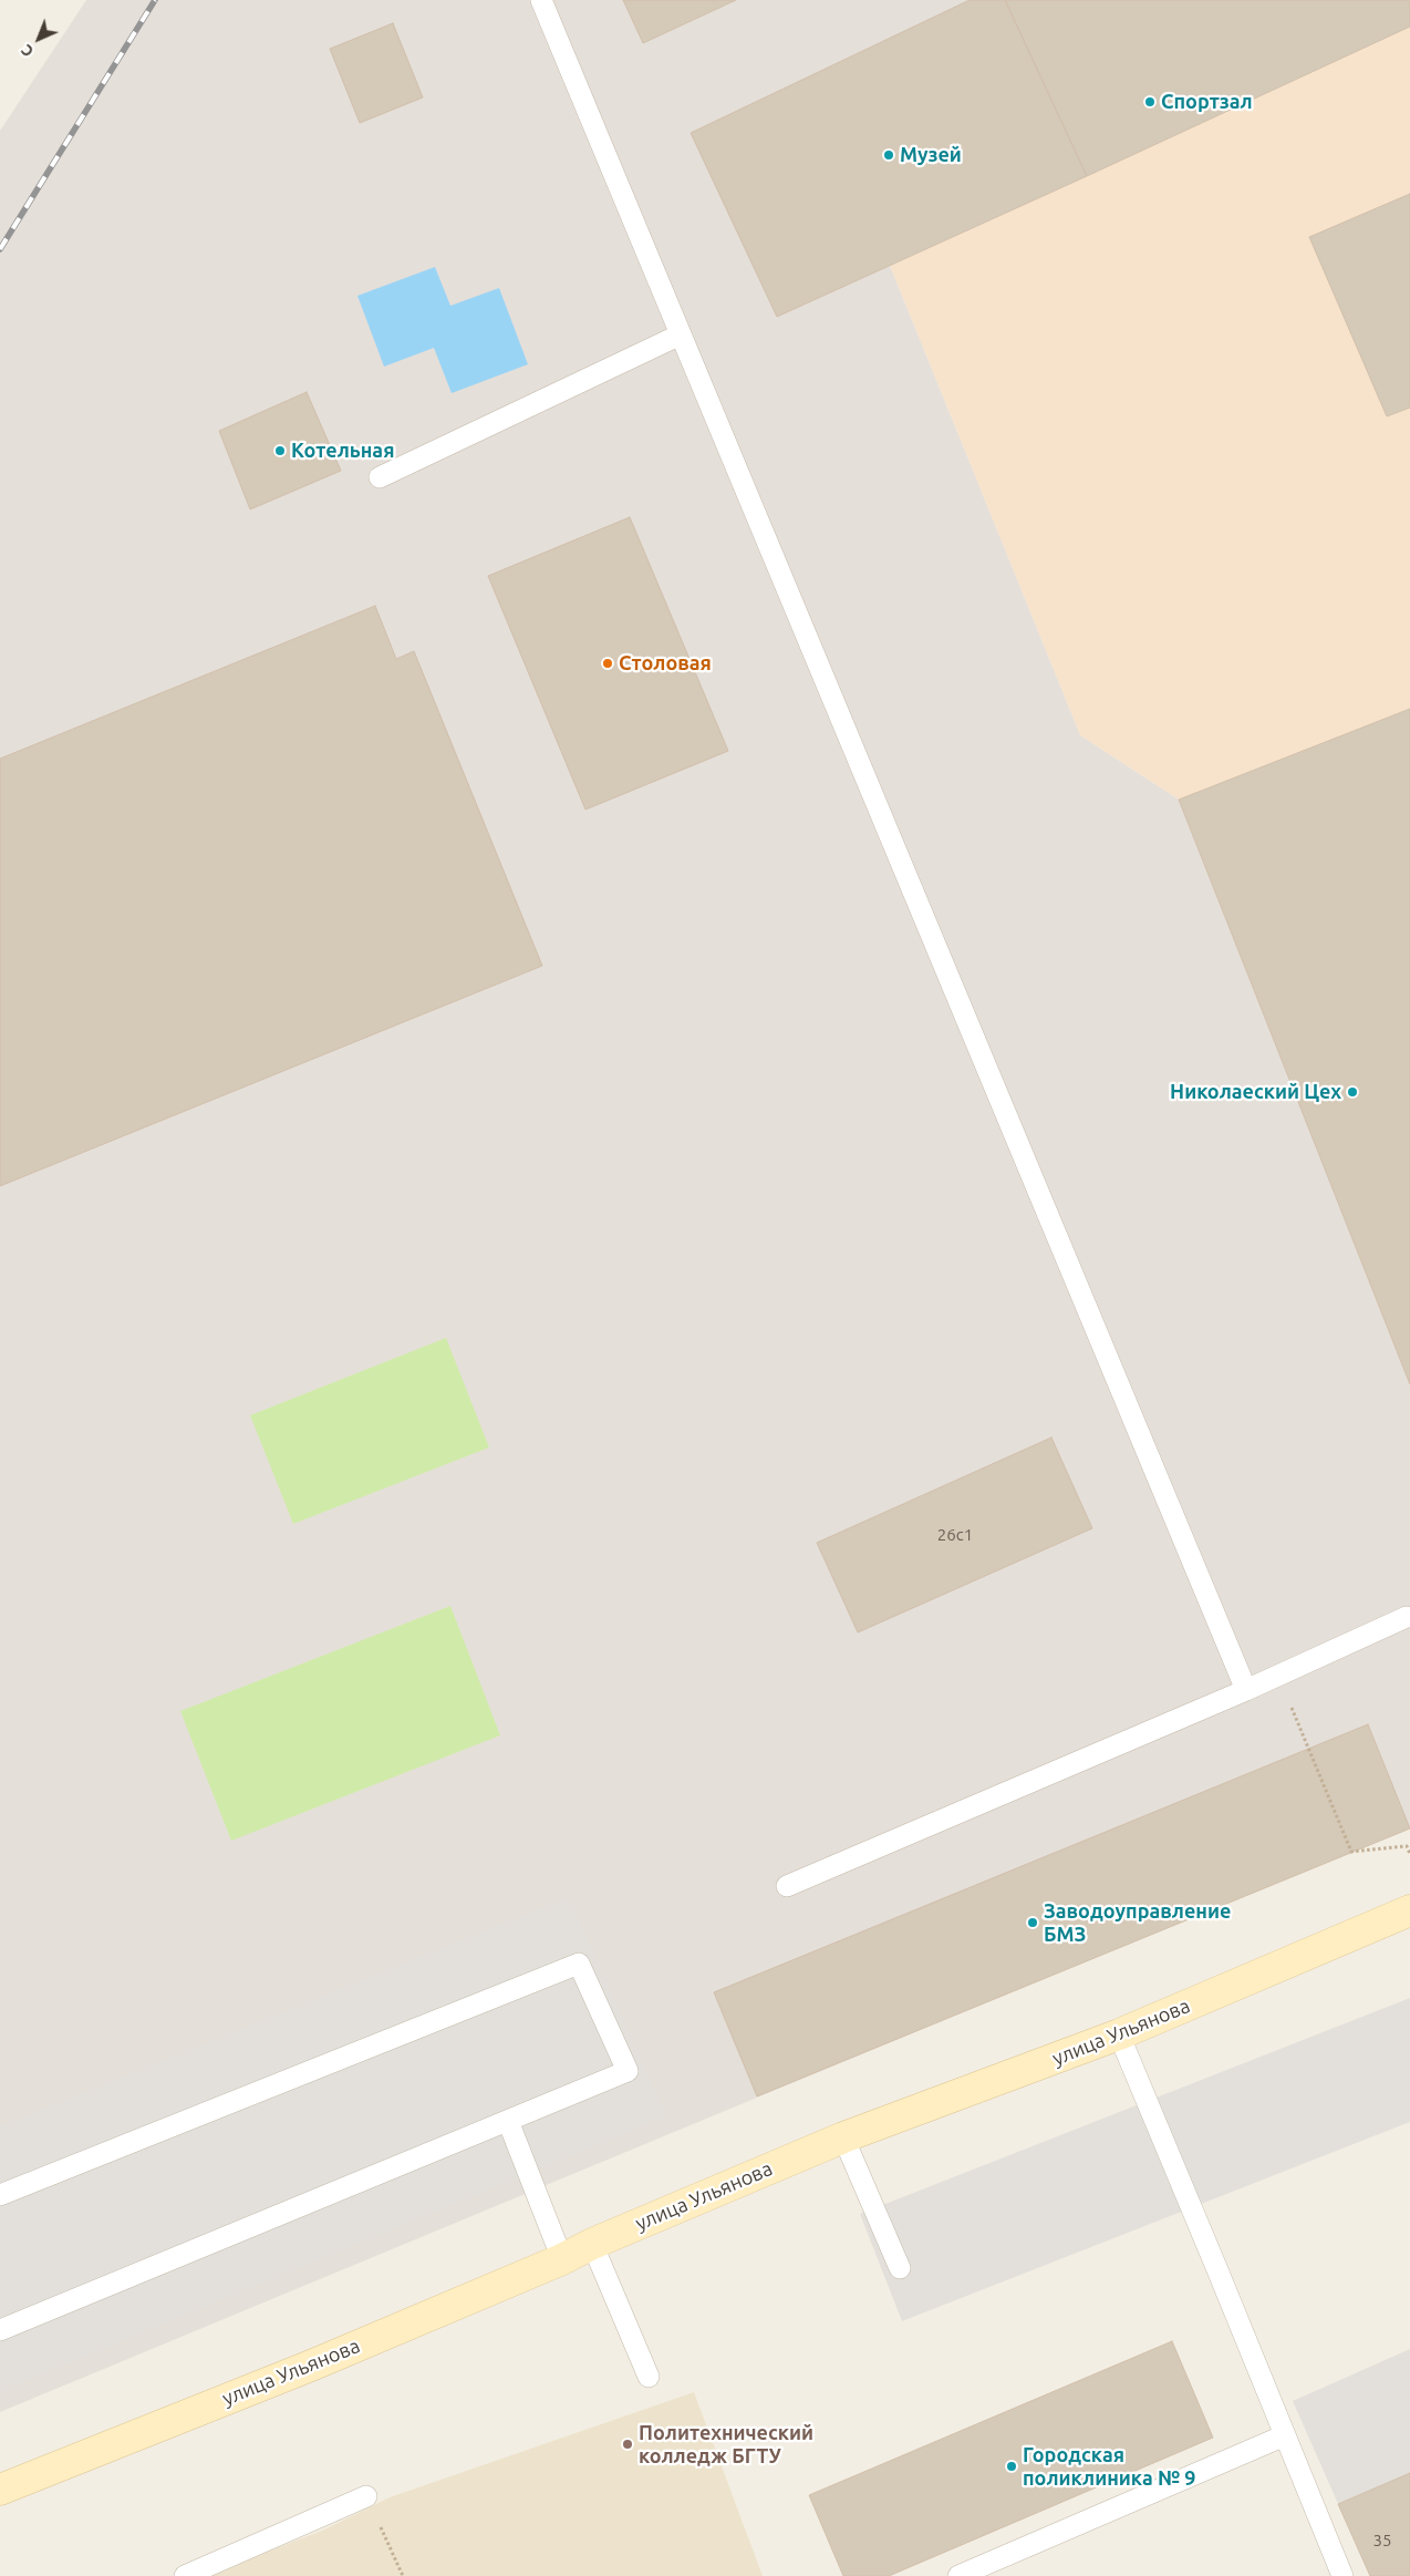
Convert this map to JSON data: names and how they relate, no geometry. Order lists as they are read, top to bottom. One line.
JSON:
{"streets":{"main road":["улица Ульянова"]},"places":["Спортзал","Музей","Котельная","Столовая","Николаеский Цех","Заводоуправление БМЗ","Политехнический колледж БГТУ","Городская поликлиника № 9"],"house_numbers":["26с1","35"],"north":"bottom left"}
